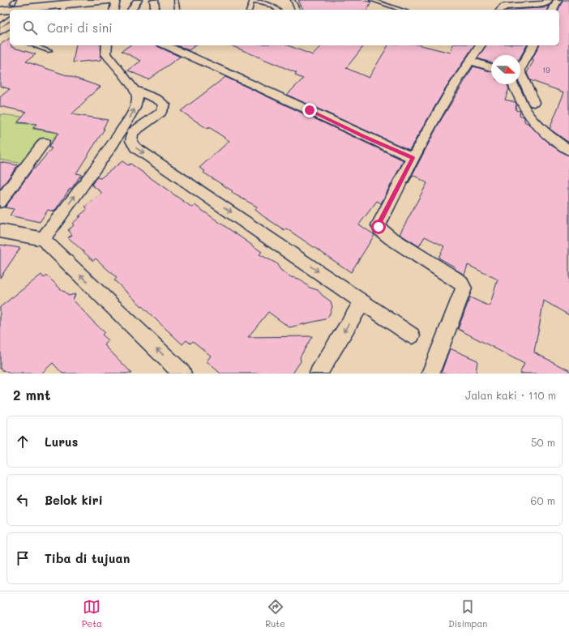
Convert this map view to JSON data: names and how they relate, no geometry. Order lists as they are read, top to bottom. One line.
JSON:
{"house_numbers":["19"],"north":"right","page":{"search":"Cari di sini","heading":["2 mnt","Jalan kaki · 110 m"],"list":[["Lurus","50 m"],["Belok kiri","60 m"],"Tiba di tujuan"],"nav":["Peta","Rute","Disimpan"]}}
